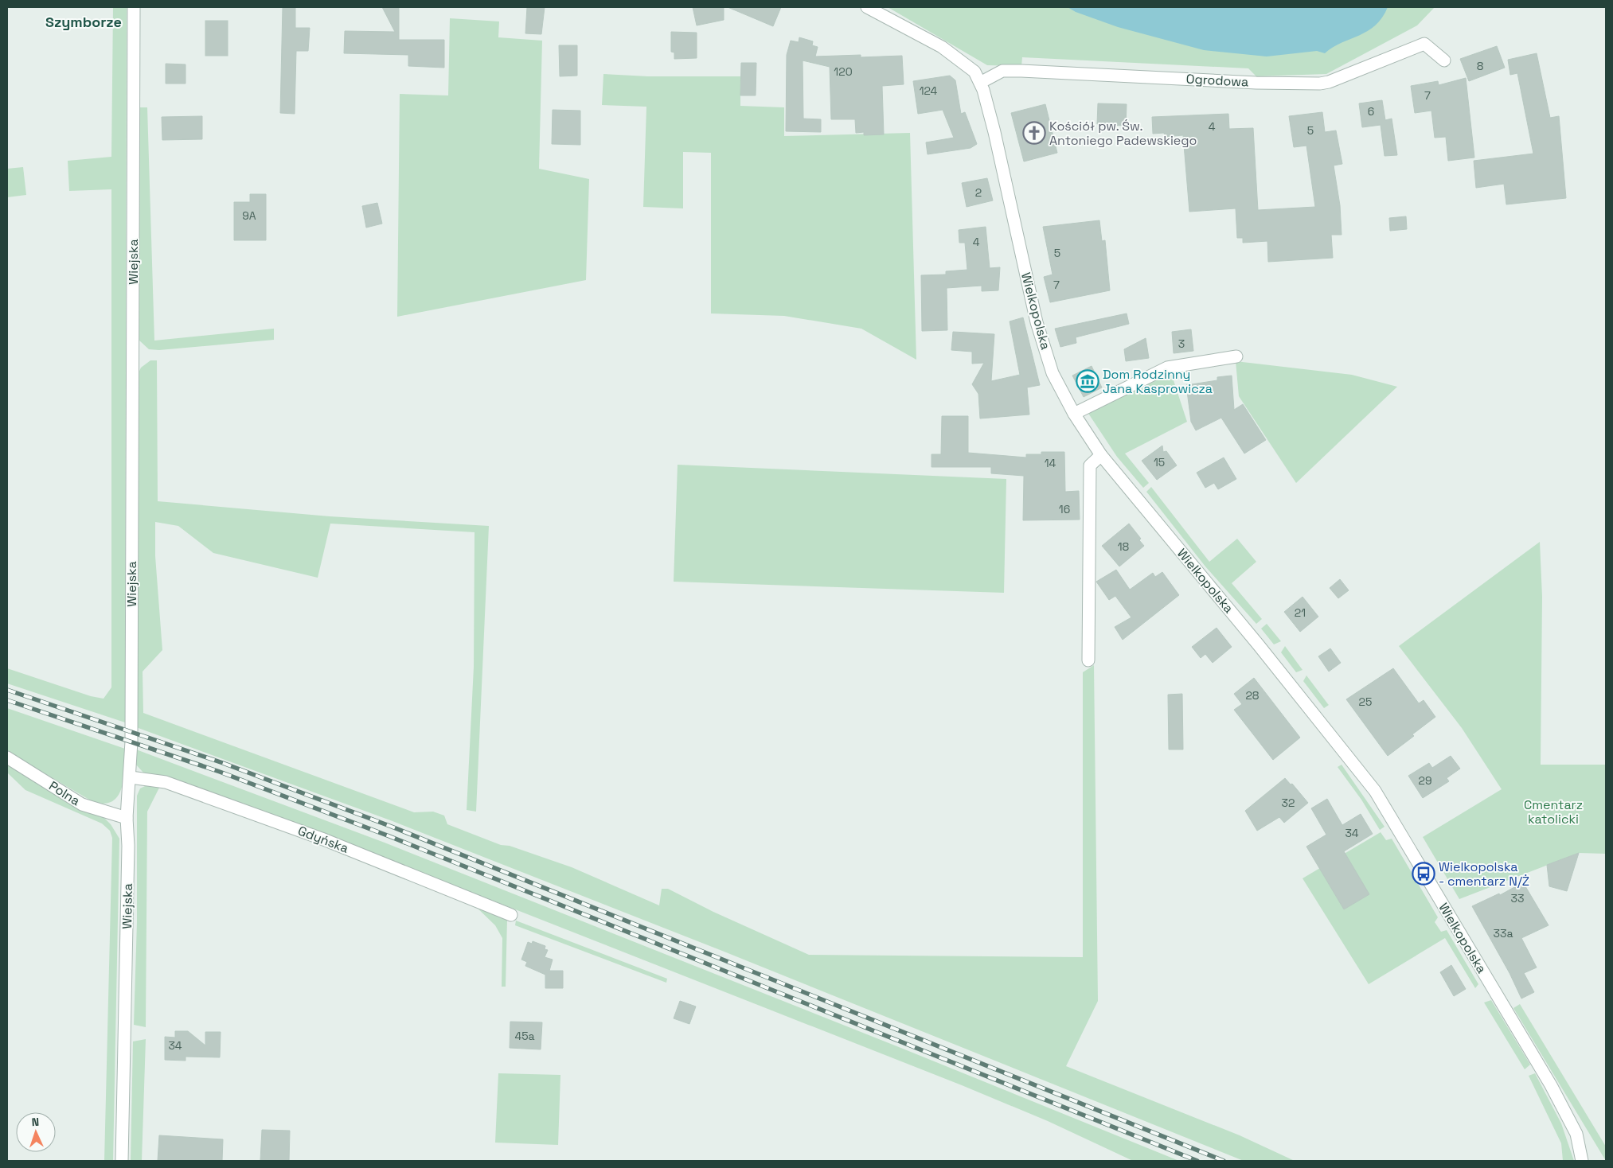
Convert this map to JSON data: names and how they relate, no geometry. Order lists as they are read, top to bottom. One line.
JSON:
{"streets":{"street":["Ogrodowa","Wiejska","Wielkopolska","Polna","Gdyńska"]},"crossings":[["Ogrodowa","Wielkopolska"],["Wiejska","Polna"],["Wiejska","Gdyńska"]],"districts":["Szymborze"],"parks":["Cmentarz katolicki"],"places":{"church":["Kościół pw. Św. Antoniego Padewskiego"],"museum":["Dom Rodzinny Jana Kasprowicza"],"bus stop":["Wielkopolska - cmentarz N/Ż"]},"house_numbers":["8","120","124","7","6","4","5","2","9A","4","5","7","3","15","14","16","18","21","28","25","29","32","34","33","33a","45a","34"],"north":"top"}
